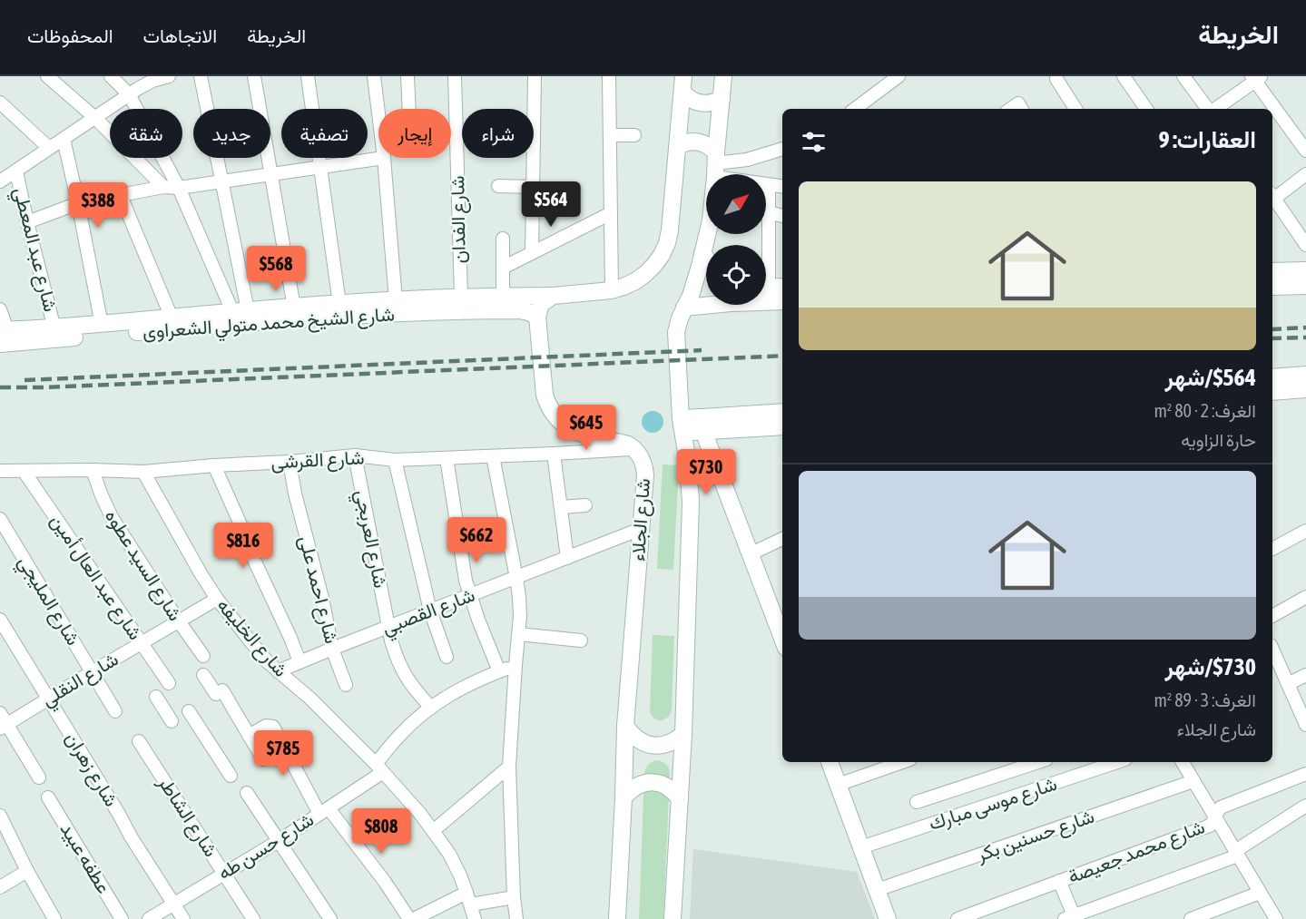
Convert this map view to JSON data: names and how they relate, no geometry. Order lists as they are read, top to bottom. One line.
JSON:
{"streets":{"main road":["شارع الشيخ محمد متولي الشعراوى","شارع الجلاء"],"street":["شارع الفدان","شارع عبد المعطي","شارع القرشى","شارع العربجي","شارع السيد عطوه","شارع عبد العال أمين","شارع احمد على","شارع المليجي","شارع القصبي","شارع الخليفه","شارع النقلي","شارع زهران","شارع موسى مبارك","شارع الشاطر","شارع حسنين بكر","شارع حسن طه","شارع محمد جعيصة","عطفه عبيد"]},"crossings":[["شارع الفدان","شارع الشيخ محمد متولي الشعراوى"],["شارع عبد المعطي","شارع الشيخ محمد متولي الشعراوى"],["شارع القرشى","شارع الجلاء"],["شارع القرشى","شارع العربجي"],["شارع القرشى","شارع السيد عطوه"],["شارع القرشى","شارع عبد العال أمين"],["شارع القرشى","شارع احمد على"],["شارع القرشى","شارع الخليفه"],["شارع الجلاء","شارع القصبي"],["شارع العربجي","شارع القصبي"],["شارع العربجي","شارع حسن طه"],["شارع السيد عطوه","شارع النقلي"],["شارع عبد العال أمين","شارع النقلي"],["شارع احمد على","شارع القصبي"],["شارع المليجي","شارع النقلي"],["شارع القصبي","شارع الخليفه"],["شارع الخليفه","شارع النقلي"],["شارع الخليفه","شارع حسن طه"],["شارع النقلي","شارع زهران"],["شارع زهران","شارع حسن طه"],["شارع الشاطر","شارع حسن طه"]],"north":"top right","page":{"header":"الخريطة","nav":["الخريطة","الاتجاهات","المحفوظات"],"chip":["شراء","إيجار","تصفية","جديد","شقة"],"heading":"العقارات: 9","list":[{"name":"$564/شهر","note":"الغرف: 2 · 80 m² · حارة الزاويه"},{"name":"$730/شهر","note":"الغرف: 3 · 89 m² · شارع الجلاء"}],"price":["$564","$388","$568","$645","$730","$662","$816","$785","$808"]}}
